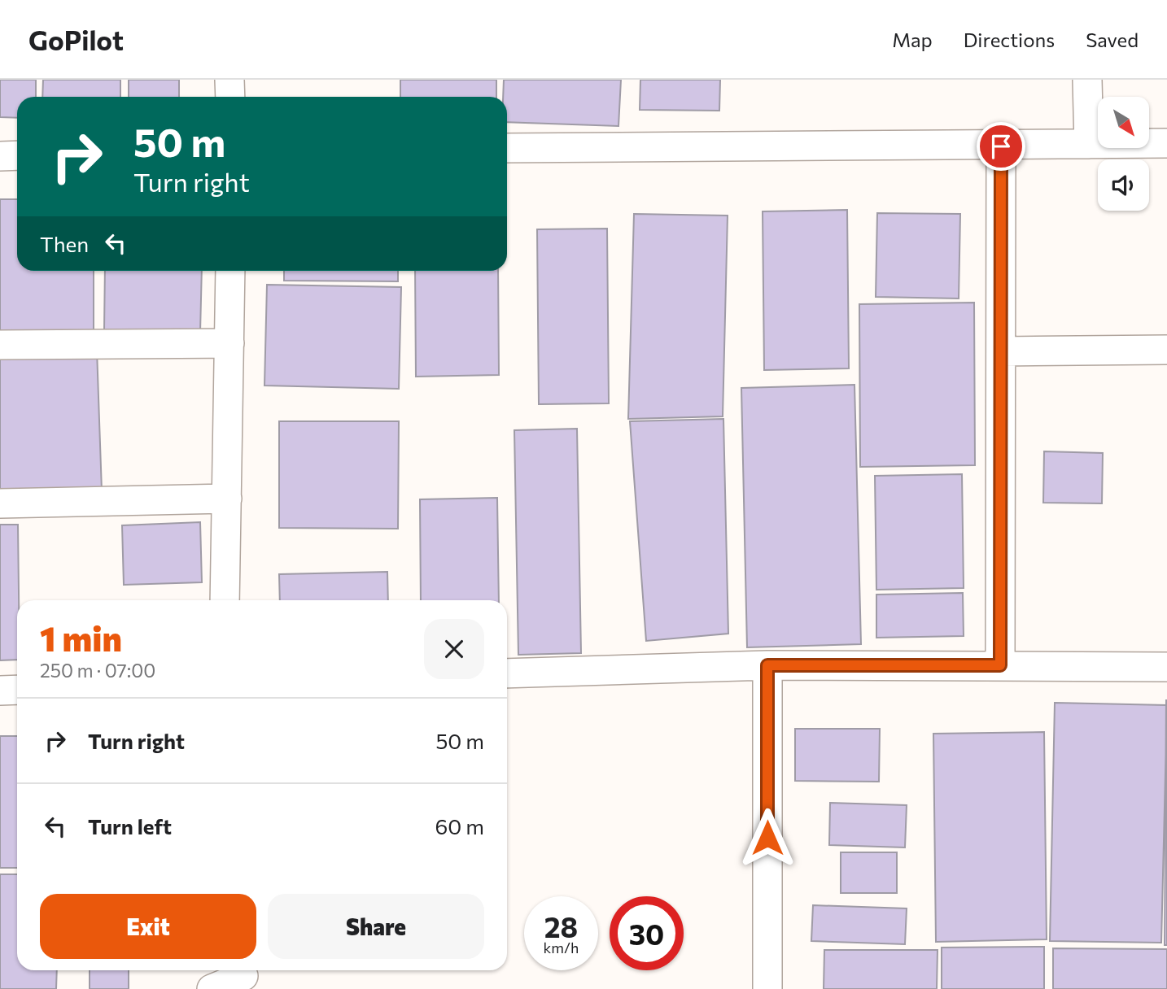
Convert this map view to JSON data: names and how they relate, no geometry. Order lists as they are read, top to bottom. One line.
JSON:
{"north":"bottom right","page":{"header":"GoPilot","nav":["Map","Directions","Saved"],"turn":["50 m","Turn right"],"then":"Then","heading":["1 min","250 m · 07:00"],"list":[{"name":"Turn right","value":"50 m"},{"name":"Turn left","value":"60 m"}],"buttons":["Exit","Share"],"speed":"28 km/h","limit":"30"}}
